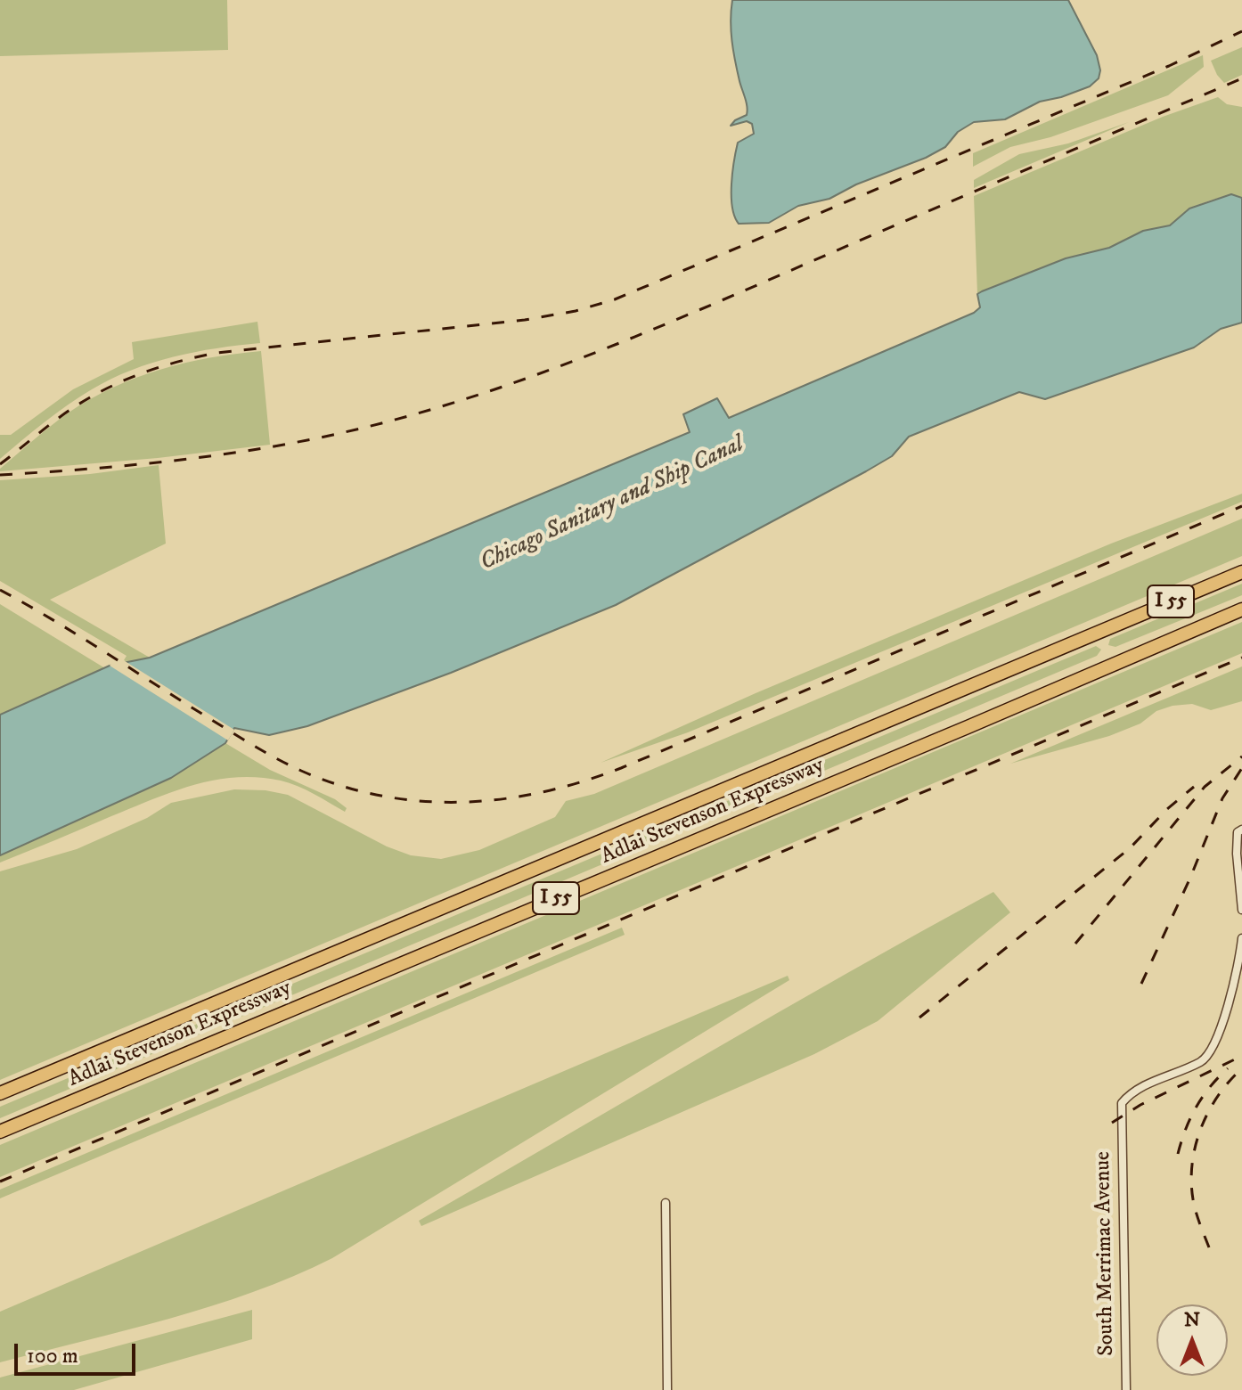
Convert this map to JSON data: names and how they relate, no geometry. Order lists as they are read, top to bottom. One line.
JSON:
{"streets":{"highway":["I 55","Adlai Stevenson Expressway"],"street":["South Merrimac Avenue"]},"water":["Chicago Sanitary and Ship Canal"],"scale_bar":"100 m","north":"top"}
